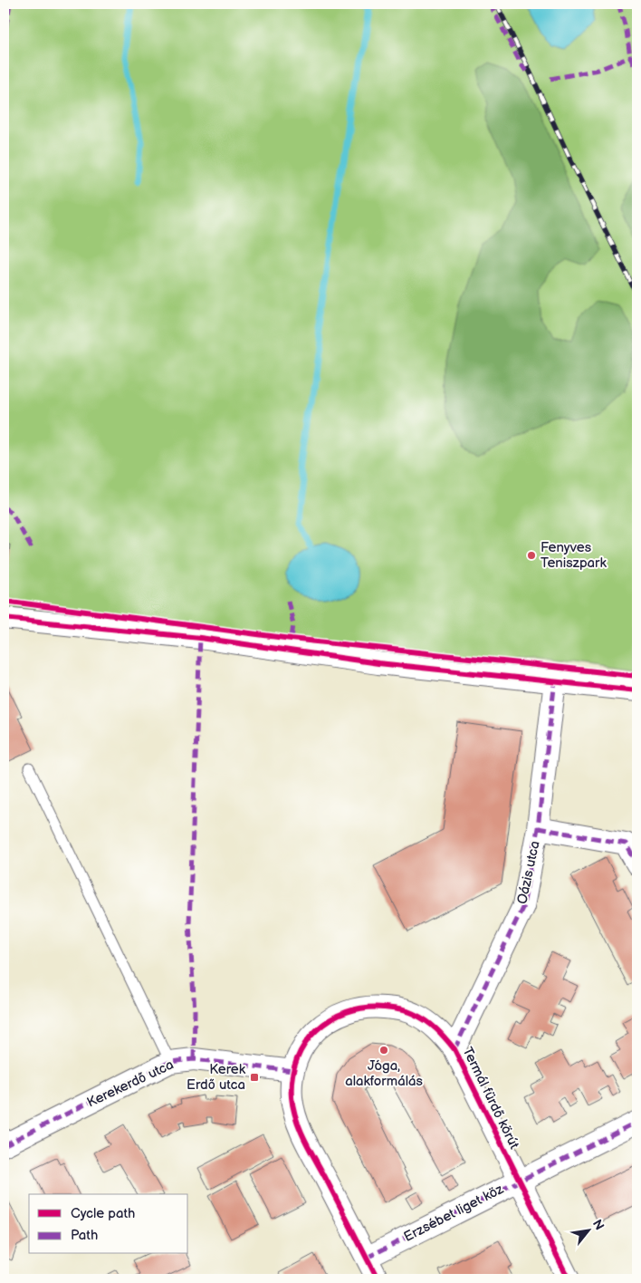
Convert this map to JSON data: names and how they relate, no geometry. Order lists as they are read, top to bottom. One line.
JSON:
{"streets":{"street":["Oázis utca","Kerekerdő utca","Termál fürdő körút","Erzsébet liget köz"]},"crossings":[["Oázis utca","Termál fürdő körút"],["Kerekerdő utca","Termál fürdő körút"],["Termál fürdő körút","Erzsébet liget köz"]],"places":{"other":["Fenyves Teniszpark","Jóga, alakformálás"],"transit":["Kerek Erdő utca"]},"legend":["Cycle path","Path"],"north":"top right"}
